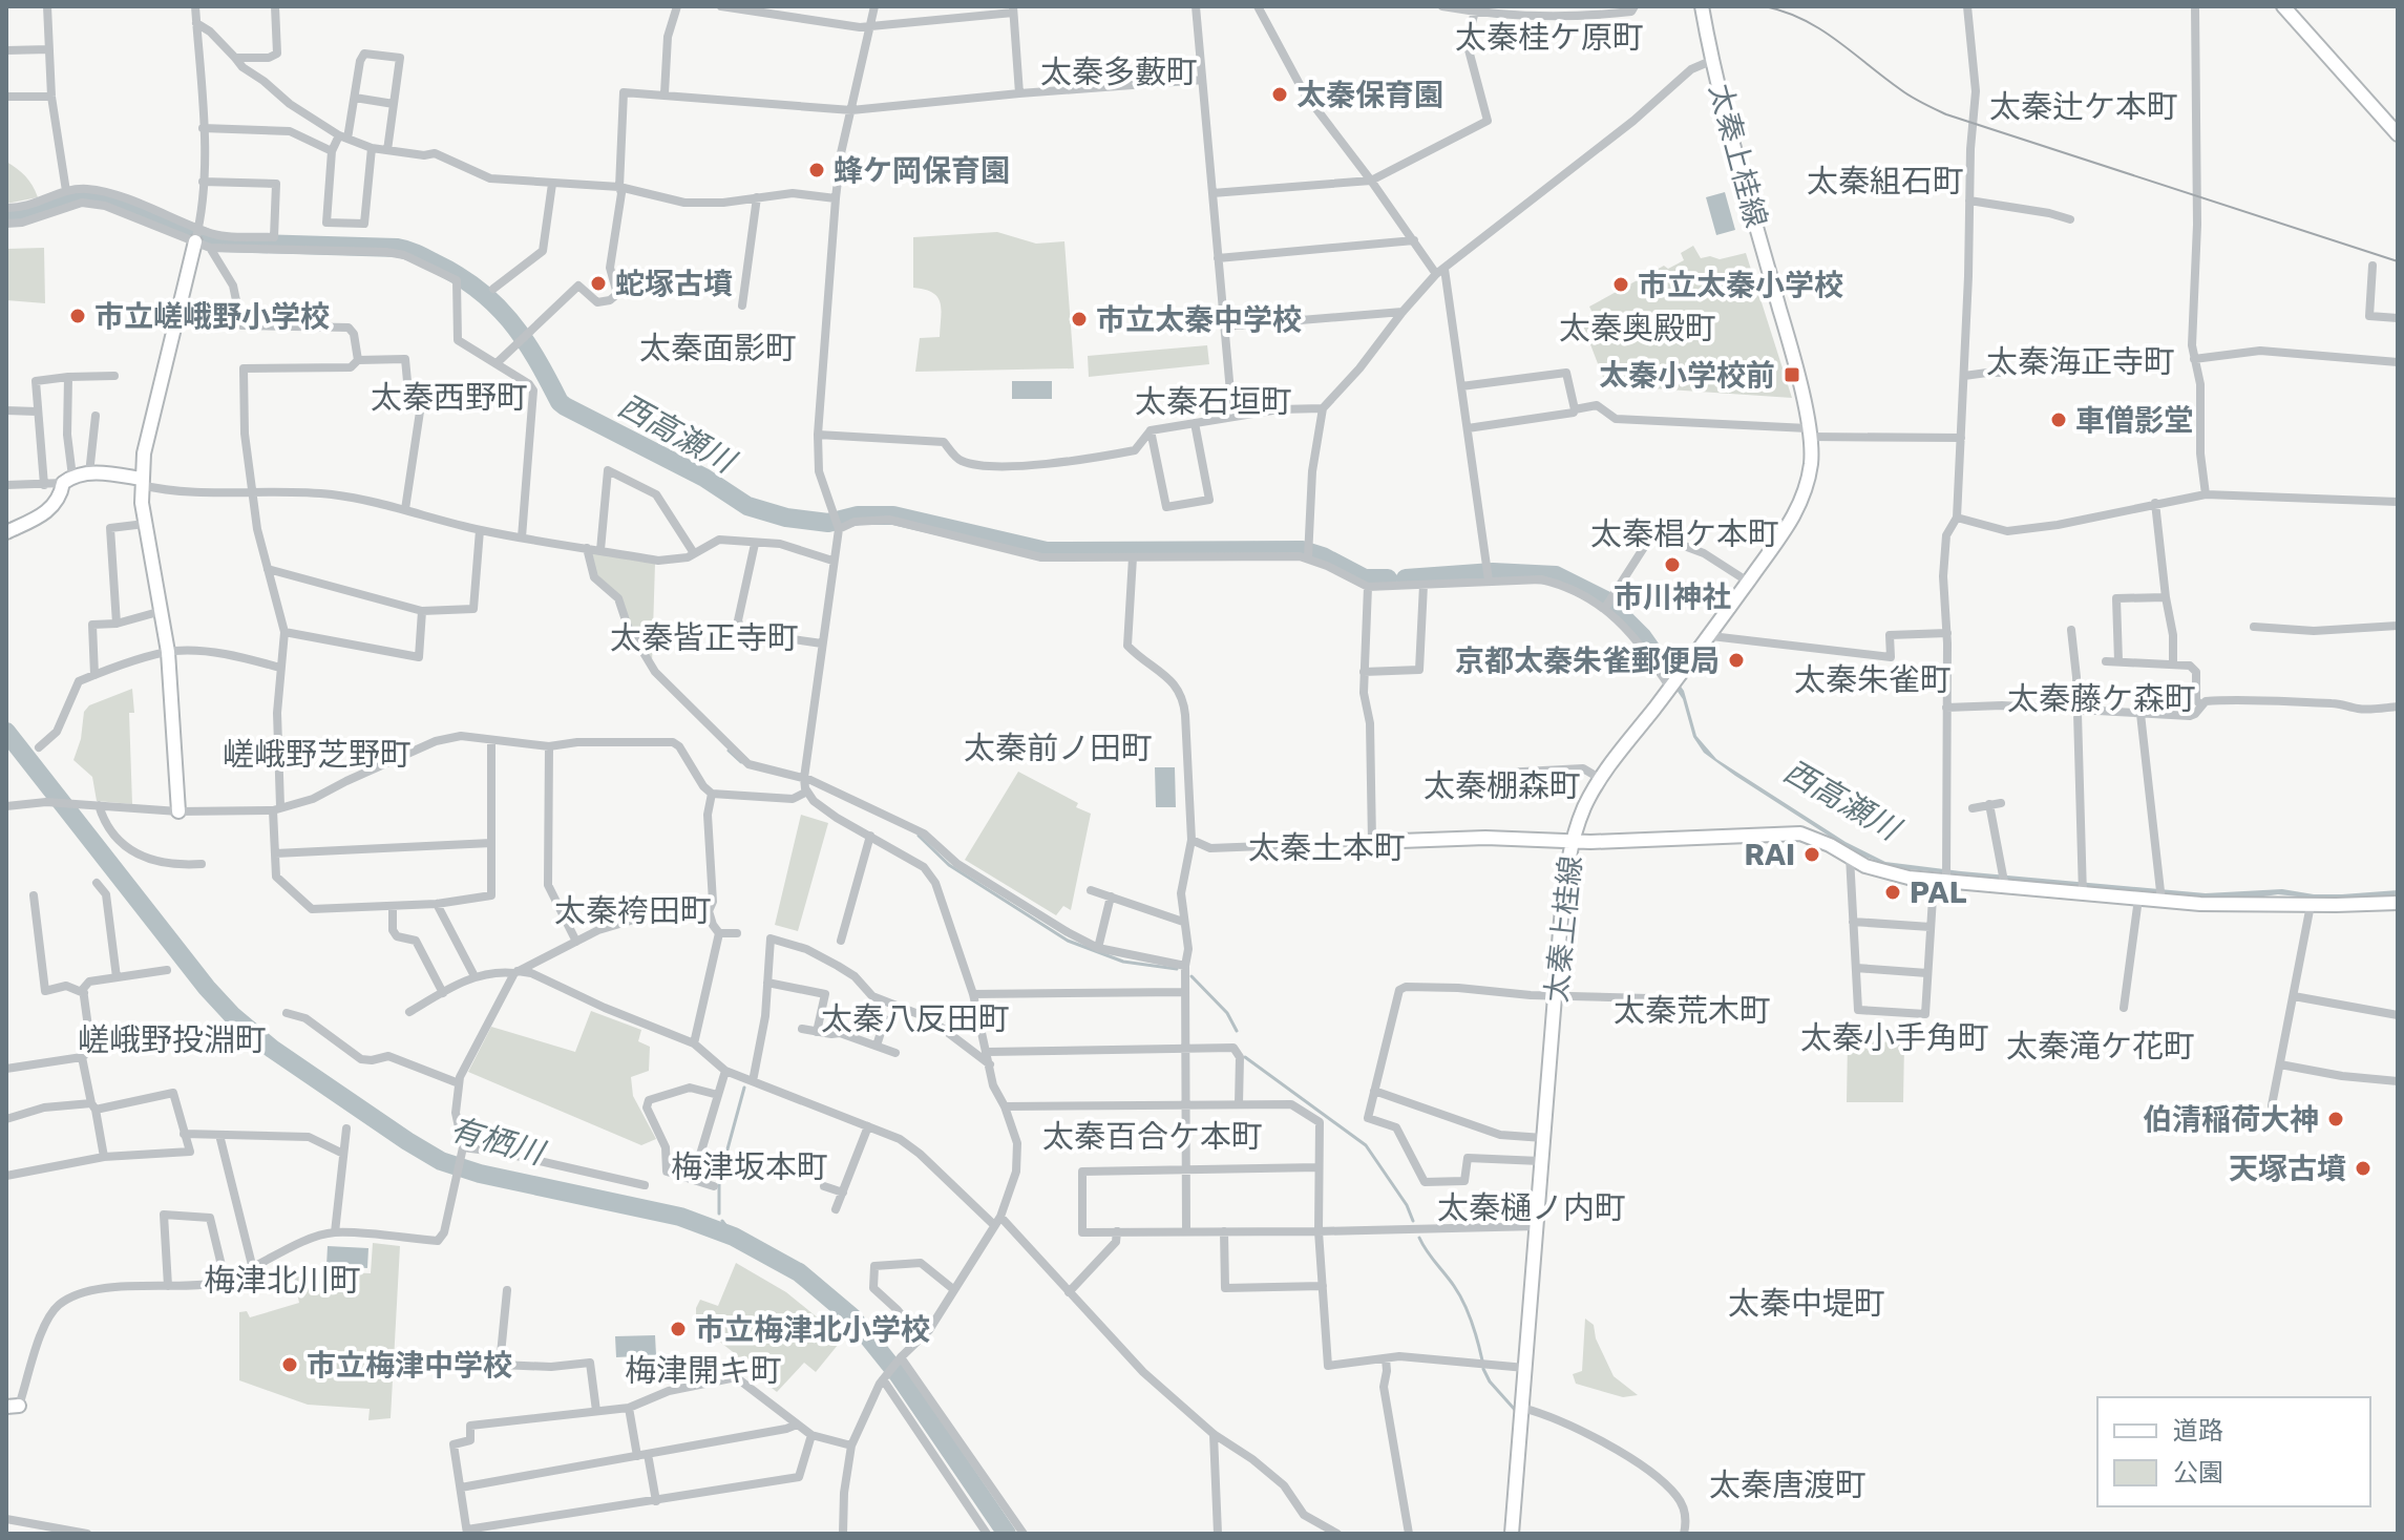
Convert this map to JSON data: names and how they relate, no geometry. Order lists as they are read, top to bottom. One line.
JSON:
{"streets":{"main road":["太秦上桂線"]},"districts":["太秦桂ケ原町","太秦多藪町","太秦辻ケ本町","太秦組石町","太秦奥殿町","太秦面影町","太秦海正寺町","太秦西野町","太秦石垣町","太秦椙ケ本町","太秦皆正寺町","太秦朱雀町","太秦藤ケ森町","太秦前ノ田町","嵯峨野芝野町","太秦棚森町","太秦土本町","太秦袴田町","太秦荒木町","太秦八反田町","太秦小手角町","嵯峨野投淵町","太秦滝ケ花町","太秦百合ケ本町","梅津坂本町","太秦樋ノ内町","梅津北川町","太秦中堤町","梅津開キ町","太秦唐渡町"],"water":["西高瀬川","有栖川"],"places":{"other":["太秦保育園","蜂ケ岡保育園","蛇塚古墳","市立太秦小学校","市立嵯峨野小学校","市立太秦中学校","車僧影堂","市川神社","京都太秦朱雀郵便局","RAI","PAL","伯清稲荷大神","天塚古墳","市立梅津北小学校","市立梅津中学校"],"transit":["太秦小学校前"]},"legend":["道路","公園"]}
